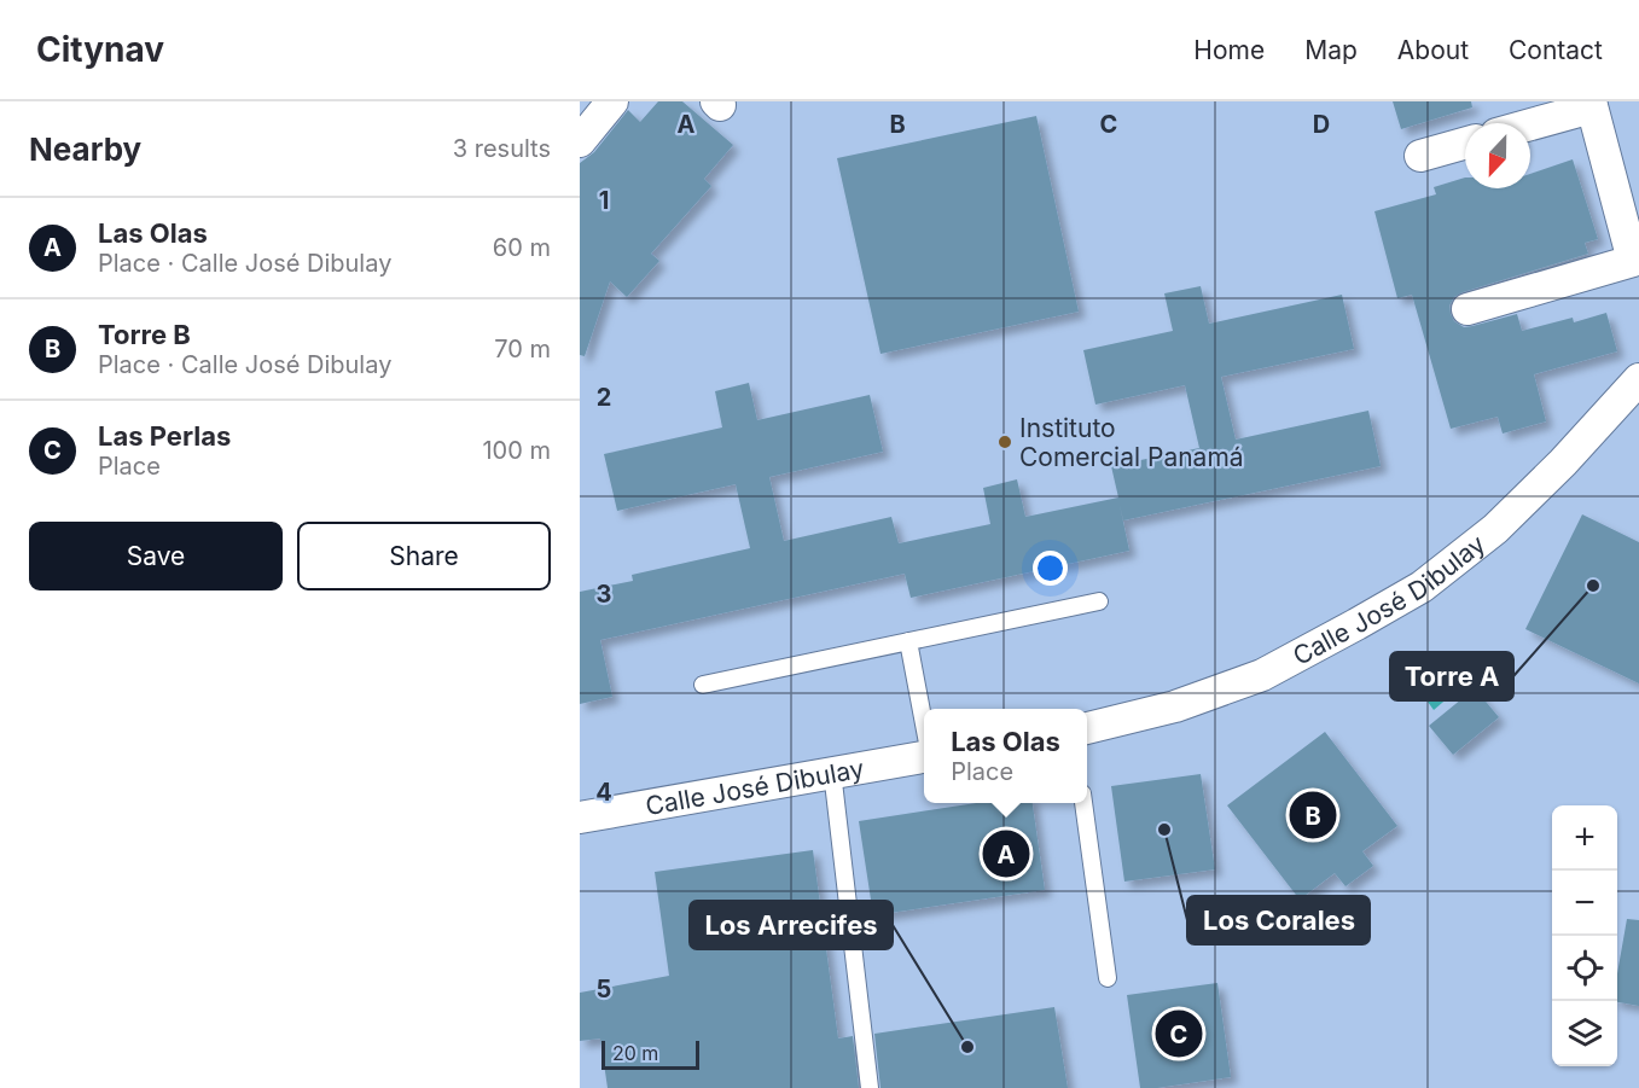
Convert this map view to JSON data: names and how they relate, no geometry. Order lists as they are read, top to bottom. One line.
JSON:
{"streets":{"street":["Calle José Dibulay"]},"places":["Instituto Comercial Panamá","Torre A","Los Corales","Los Arrecifes"],"scale_bar":"20 m","north":"bottom","page":{"header":"Citynav","nav":["Home","Map","About","Contact"],"heading":["Nearby","3 results"],"list":[{"mark":"A","name":"Las Olas","note":"Place · Calle José Dibulay","value":"60 m"},{"mark":"B","name":"Torre B","note":"Place · Calle José Dibulay","value":"70 m"},{"mark":"C","name":"Las Perlas","note":"Place","value":"100 m"}],"buttons":["Save","Share"],"popup":["Las Olas","Place"],"pins":["B","A","C"],"map_buttons":["+","−"],"scale":"20 m"},"grid":{"columns":["A","B","C","D"],"rows":["1","2","3","4","5"]}}
